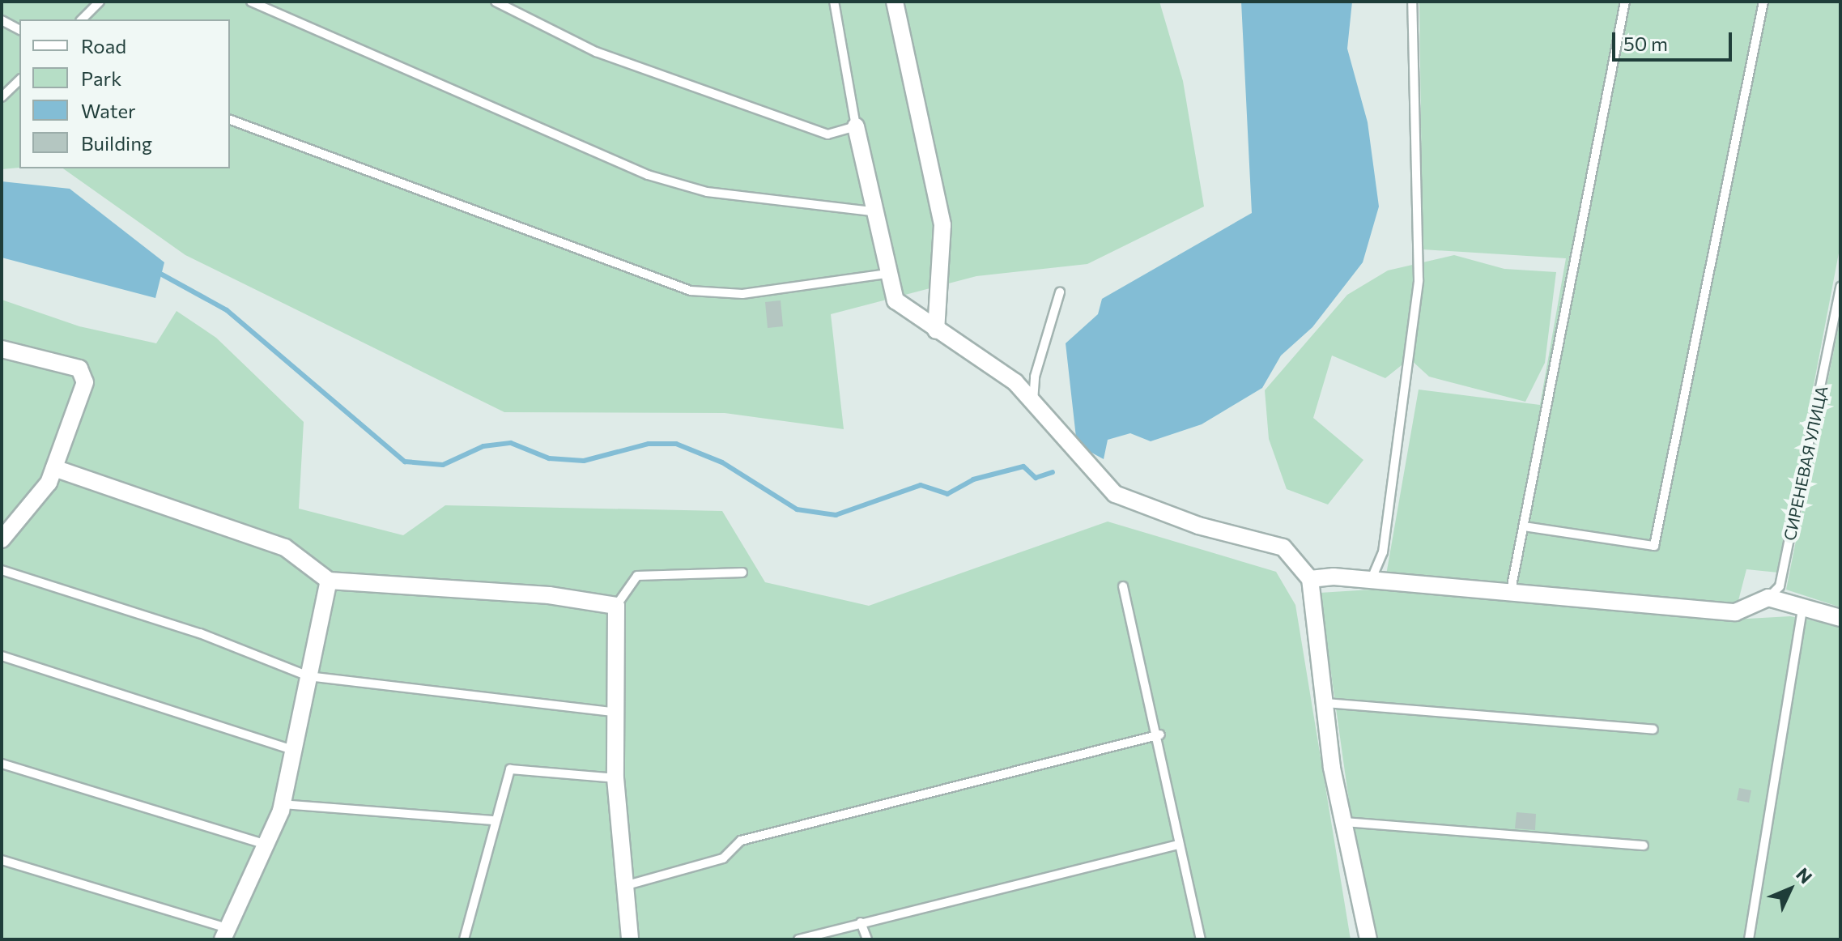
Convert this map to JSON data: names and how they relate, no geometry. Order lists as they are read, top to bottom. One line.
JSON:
{"streets":{"lane":["СИРЕНЕВАЯ УЛИЦА"]},"legend":["Road","Park","Water","Building"],"scale_bar":"50 m","north":"top right"}
